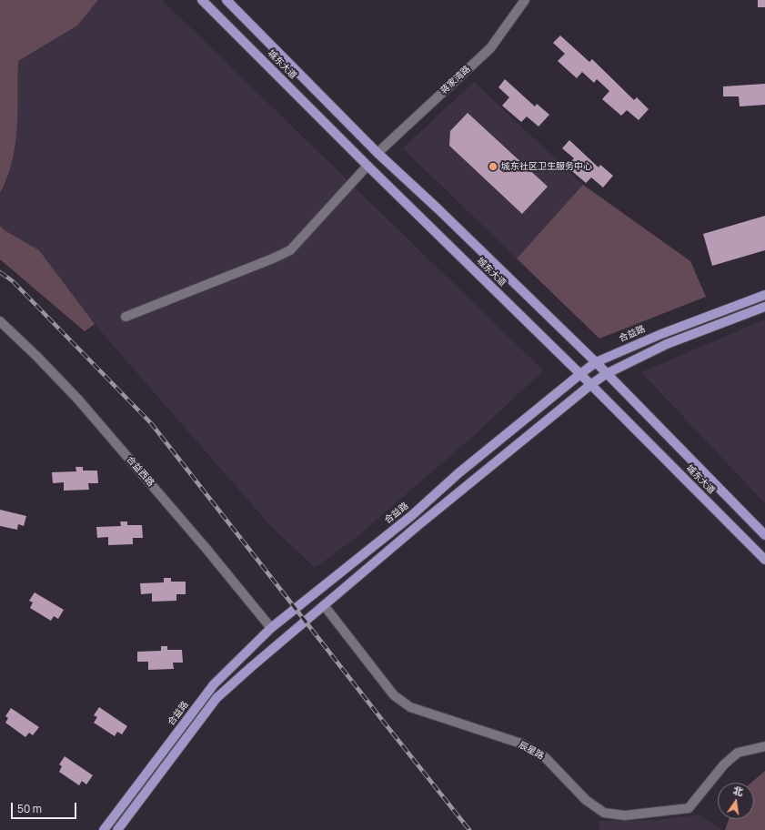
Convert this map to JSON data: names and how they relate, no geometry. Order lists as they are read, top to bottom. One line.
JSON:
{"streets":{"main road":["城东大道","合益路"],"street":["蒋家湾路","合益西路","辰星路"]},"crossings":[["城东大道","蒋家湾路"],["城东大道","合益路"],["合益路","合益西路"]],"places":["城东社区卫生服务中心"],"scale_bar":"50 m","north":"top"}
